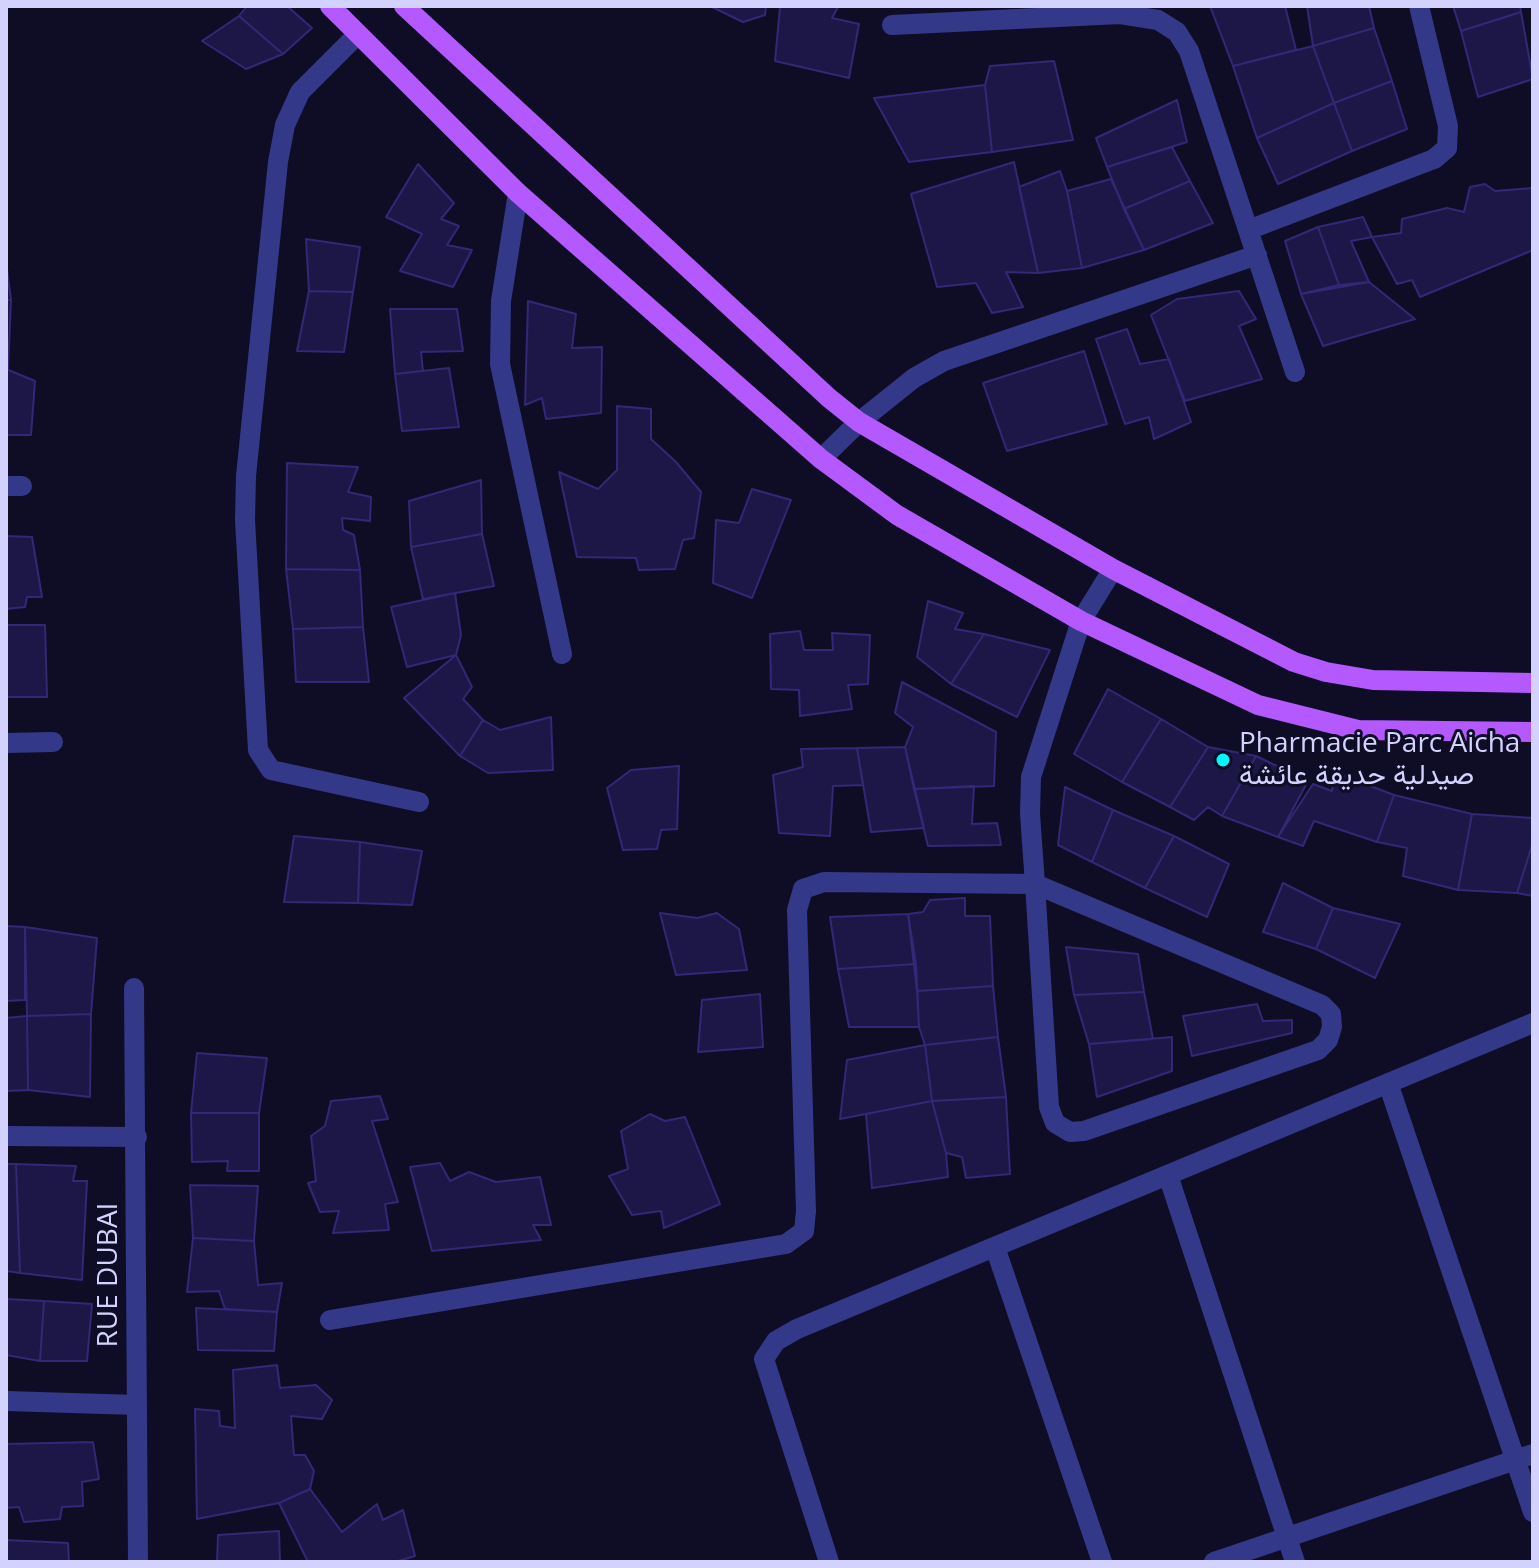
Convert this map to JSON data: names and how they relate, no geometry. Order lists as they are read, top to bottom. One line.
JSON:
{"streets":{"street":["RUE DUBAI"]},"places":["Pharmacie Parc Aicha صيدلية حديقة عائشة"]}
